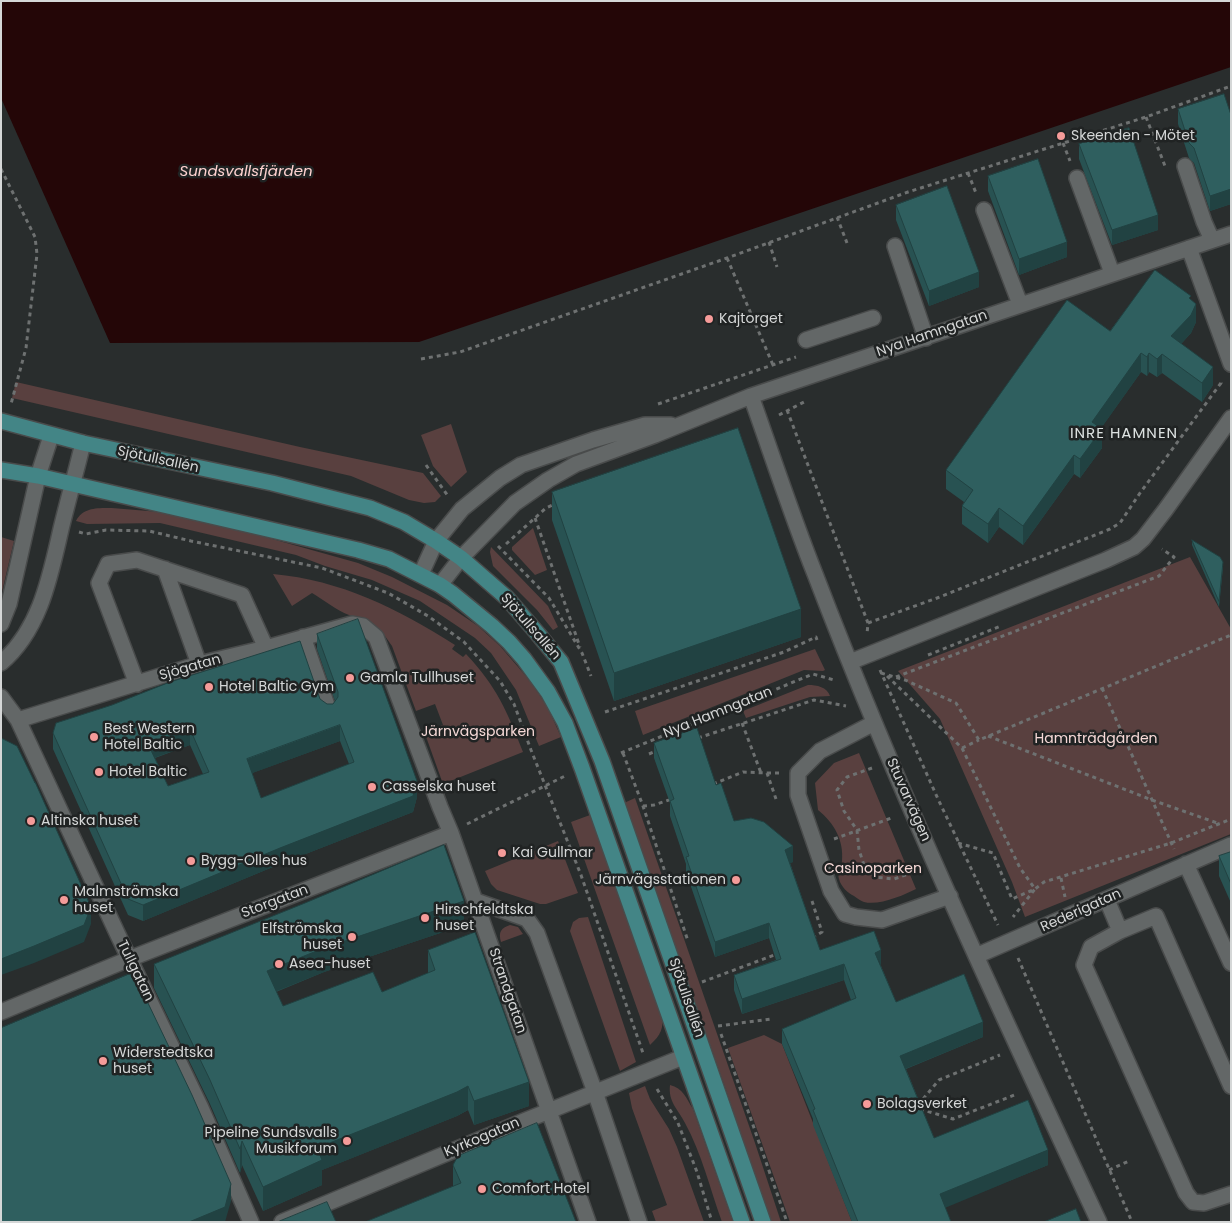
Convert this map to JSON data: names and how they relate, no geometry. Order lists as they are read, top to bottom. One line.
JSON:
{"streets":{"main road":["Sjötullsallén"],"street":["Nya Hamngatan","Sjögatan","Stuvarvägen","Storgatan","Rederigatan","Tullgatan","Strandgatan","Kyrkogatan"]},"crossings":[["Nya Hamngatan","Sjötullsallén"],["Nya Hamngatan","Stuvarvägen"],["Sjötullsallén","Kyrkogatan"],["Sjögatan","Tullgatan"],["Sjögatan","Strandgatan"],["Stuvarvägen","Rederigatan"],["Storgatan","Tullgatan"],["Storgatan","Strandgatan"],["Strandgatan","Kyrkogatan"]],"districts":["INRE HAMNEN"],"water":["Sundsvallsfjärden"],"parks":["Järnvägsparken","Hamnträdgården","Casinoparken"],"places":["Skeenden - Mötet","Kajtorget","Gamla Tullhuset","Hotel Baltic Gym","Best Western Hotel Baltic","Hotel Baltic","Casselska huset","Altinska huset","Kai Gullmar","Bygg-Olles hus","Järnvägsstationen","Malmströmska huset","Hirschfeldtska huset","Elfströmska huset","Asea-huset","Widerstedtska huset","Bolagsverket","Pipeline Sundsvalls Musikforum","Comfort Hotel"]}
